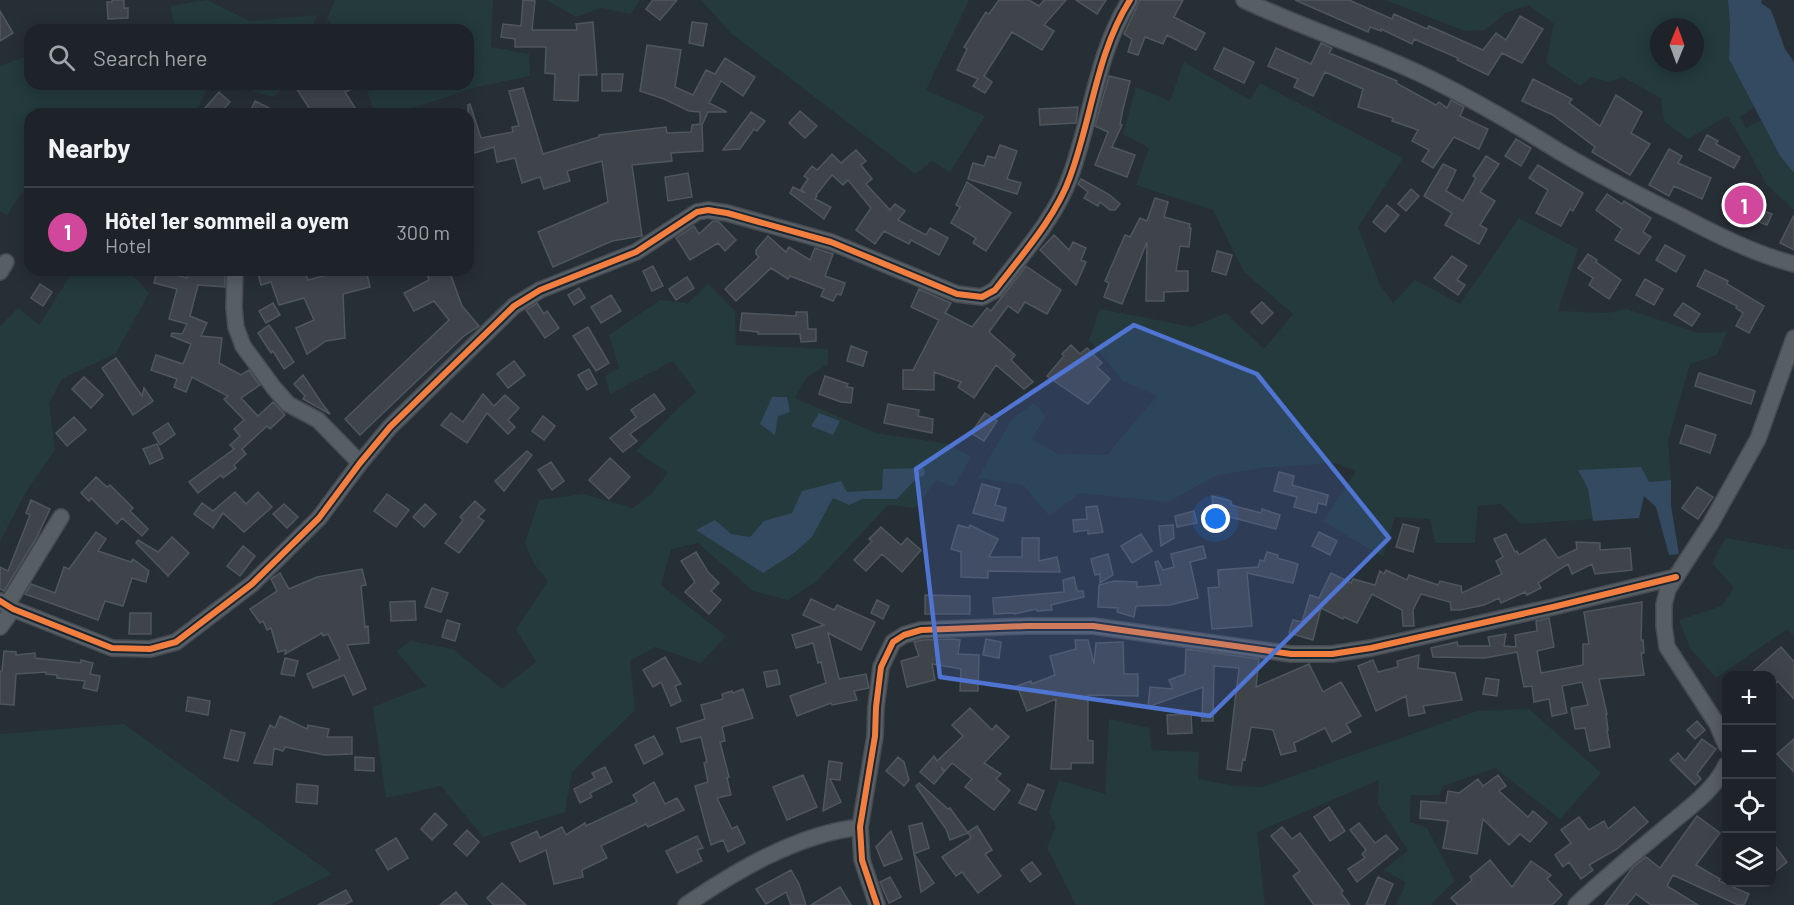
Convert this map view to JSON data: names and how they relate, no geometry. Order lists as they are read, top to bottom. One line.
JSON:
{"north":"top","page":{"search":"Search here","heading":"Nearby","pins":"1","list":[{"mark":"1","name":"Hôtel 1er sommeil a oyem","note":"Hotel","value":"300 m"}],"map_buttons":["+","−"]}}
